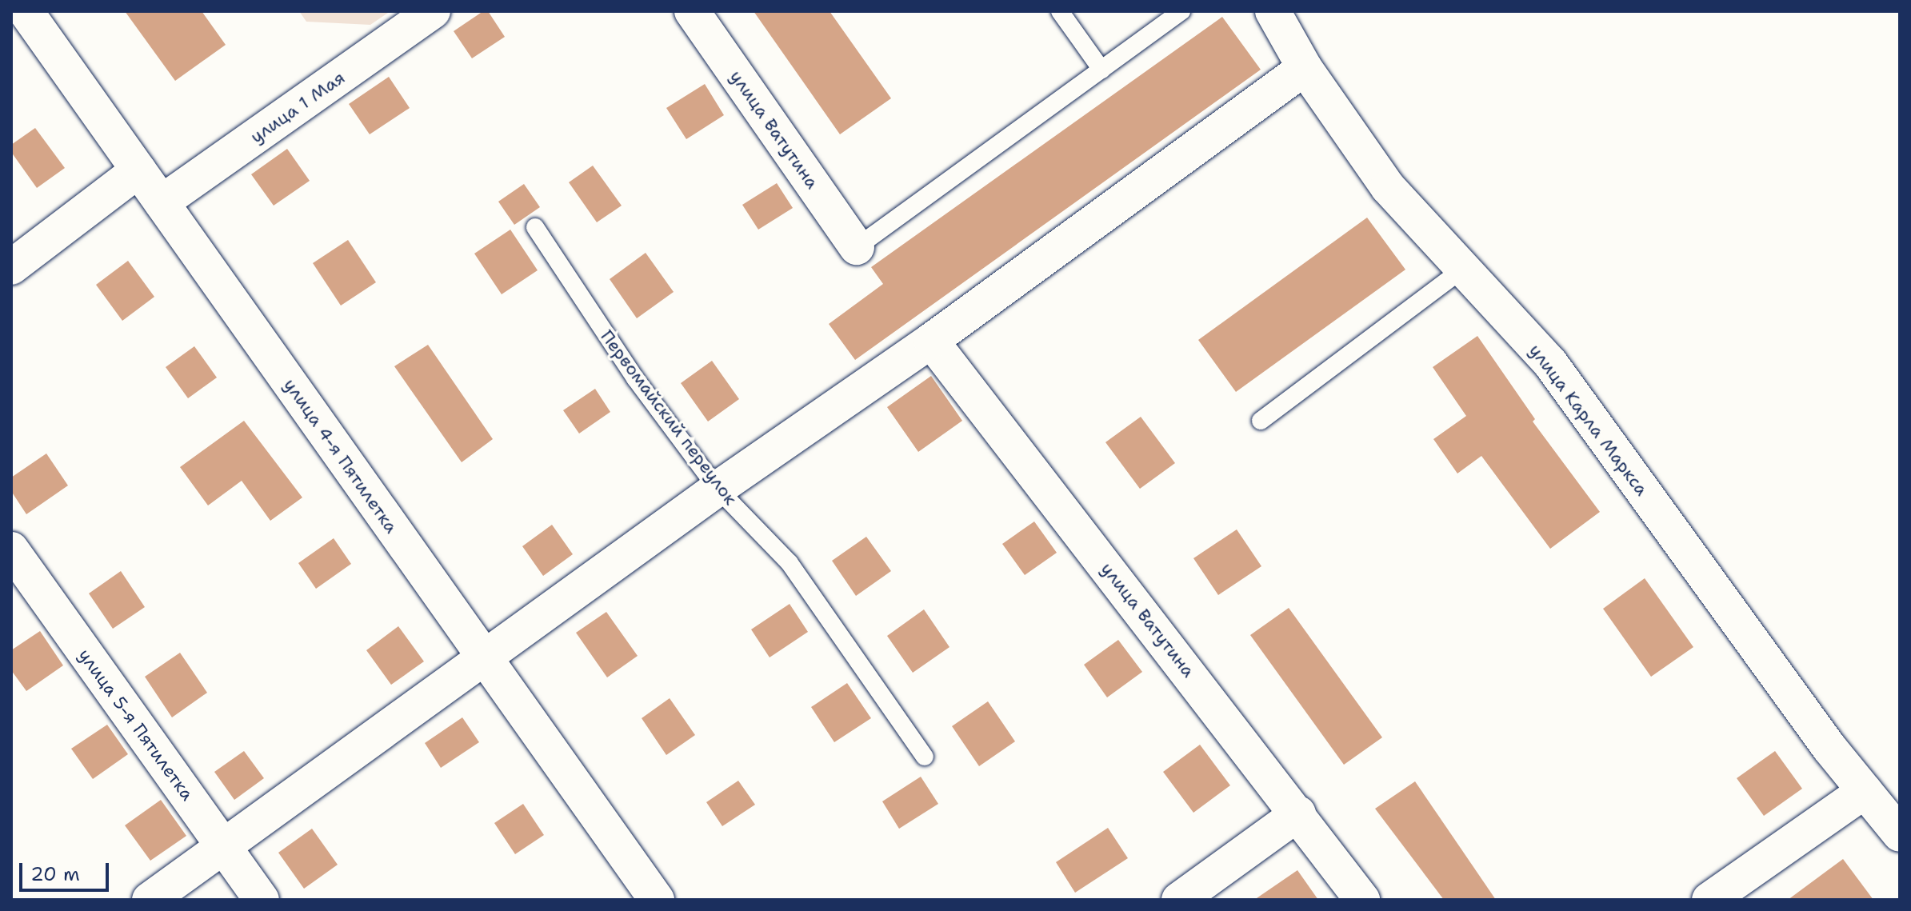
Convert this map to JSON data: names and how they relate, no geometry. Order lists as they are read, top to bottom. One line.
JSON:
{"streets":{"street":["улица 1 Мая","улица Ватутина","улица Карла Маркса","улица 4-я Пятилетка","улица 5-я Пятилетка"],"lane":["Первомайский переулок"]},"crossings":[["улица 1 Мая","улица 4-я Пятилетка"]],"scale_bar":"20 m"}
